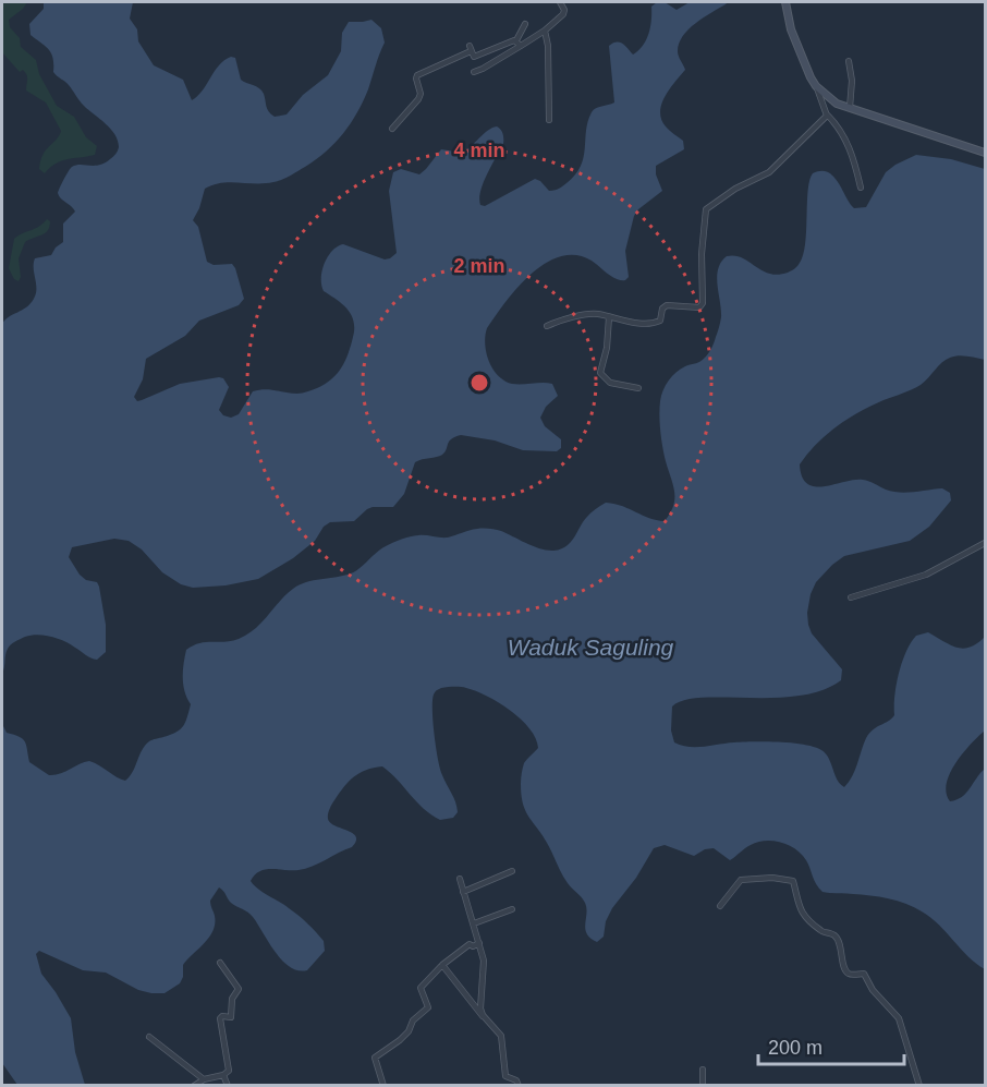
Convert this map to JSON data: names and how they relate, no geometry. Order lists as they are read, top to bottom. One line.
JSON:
{"water":["Waduk Saguling"],"scale_bar":"200 m","rings":["4 min","2 min"]}
